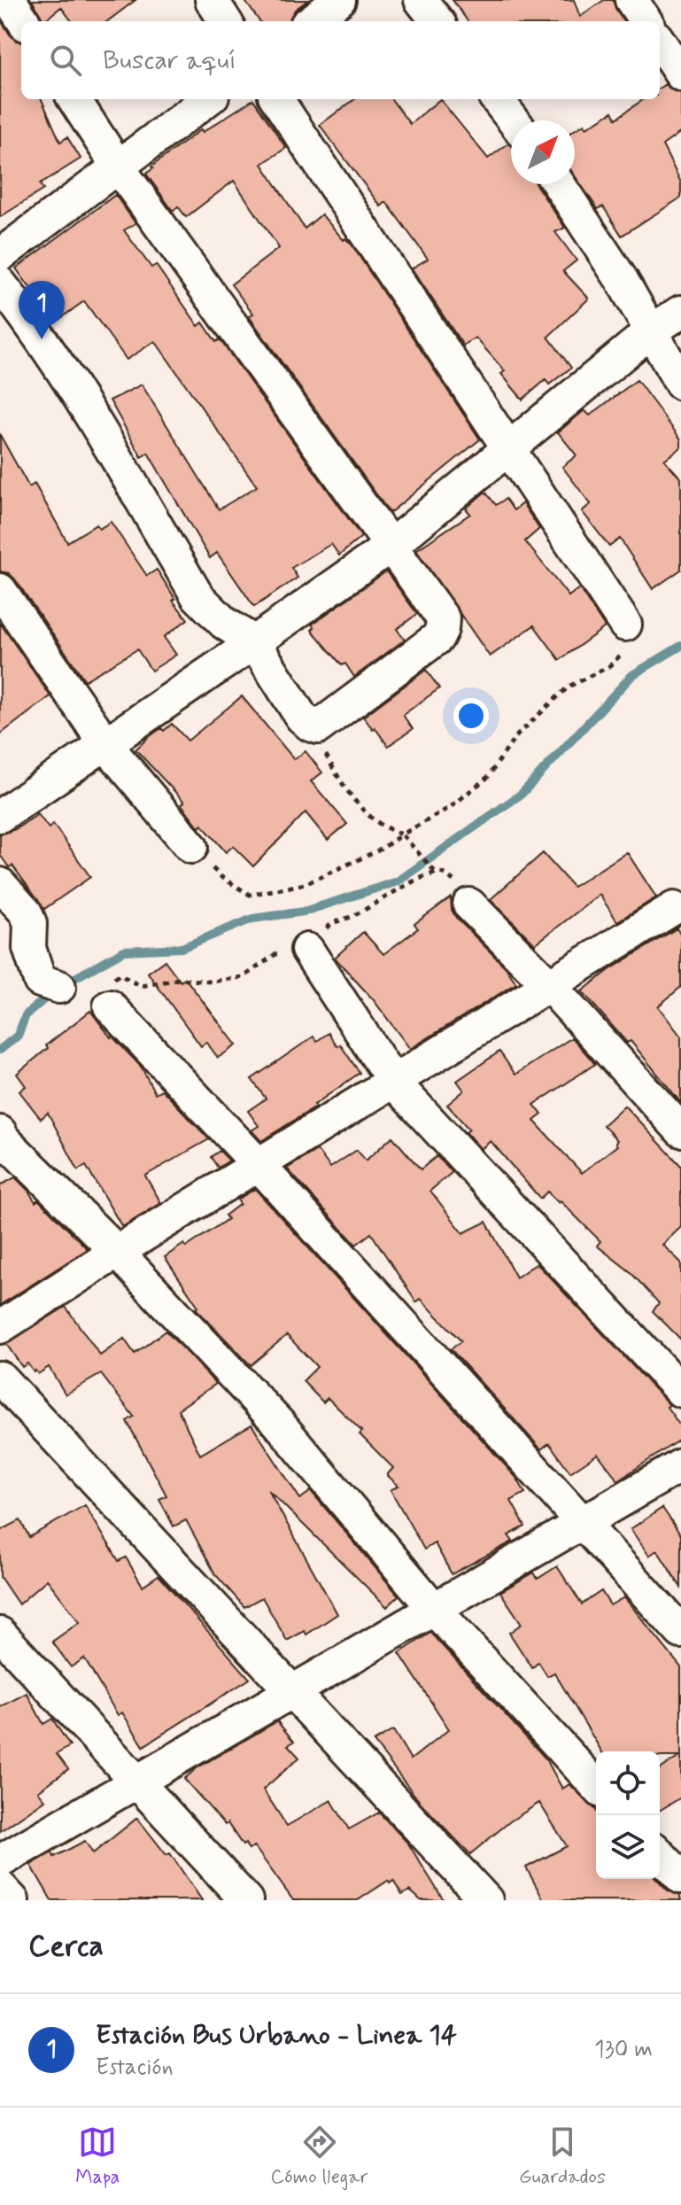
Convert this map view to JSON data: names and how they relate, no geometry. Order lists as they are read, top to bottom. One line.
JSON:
{"north":"top right","page":{"search":"Buscar aquí","pins":"1","heading":"Cerca","list":[{"mark":"1","name":"Estación Bus Urbano - Linea 14","note":"Estación","value":"130 m"}],"nav":["Mapa","Cómo llegar","Guardados"]}}
